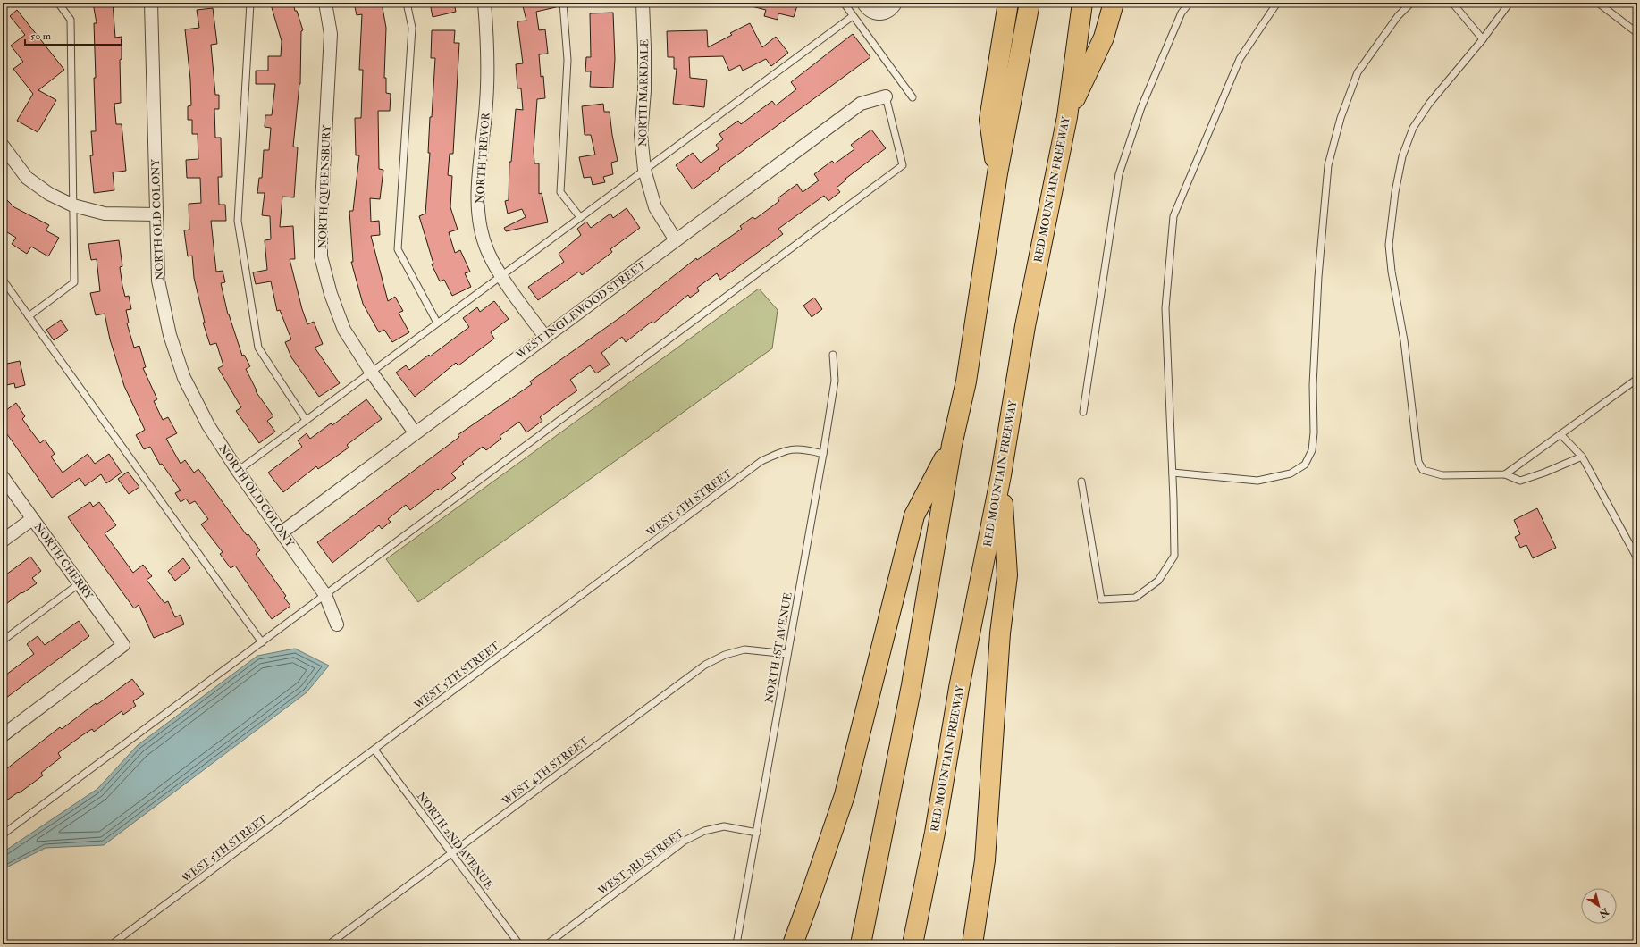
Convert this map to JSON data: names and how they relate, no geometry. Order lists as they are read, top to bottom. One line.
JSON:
{"streets":{"highway":["RED MOUNTAIN FREEWAY"],"street":["NORTH MARKDALE","NORTH TREVOR","NORTH QUEENSBURY","NORTH OLD COLONY","WEST INGLEWOOD STREET","NORTH CHERRY"],"lane":["WEST 5TH STREET","NORTH 1ST AVENUE","WEST 4TH STREET","NORTH 2ND AVENUE","WEST 3RD STREET"]},"crossings":[["NORTH MARKDALE","WEST INGLEWOOD STREET"],["NORTH TREVOR","WEST INGLEWOOD STREET"],["NORTH QUEENSBURY","WEST INGLEWOOD STREET"],["NORTH OLD COLONY","WEST INGLEWOOD STREET"],["WEST 5TH STREET","NORTH 1ST AVENUE"],["WEST 5TH STREET","NORTH 2ND AVENUE"],["NORTH 1ST AVENUE","WEST 4TH STREET"],["NORTH 1ST AVENUE","WEST 3RD STREET"],["WEST 4TH STREET","NORTH 2ND AVENUE"]],"scale_bar":"50 m","north":"bottom right"}
